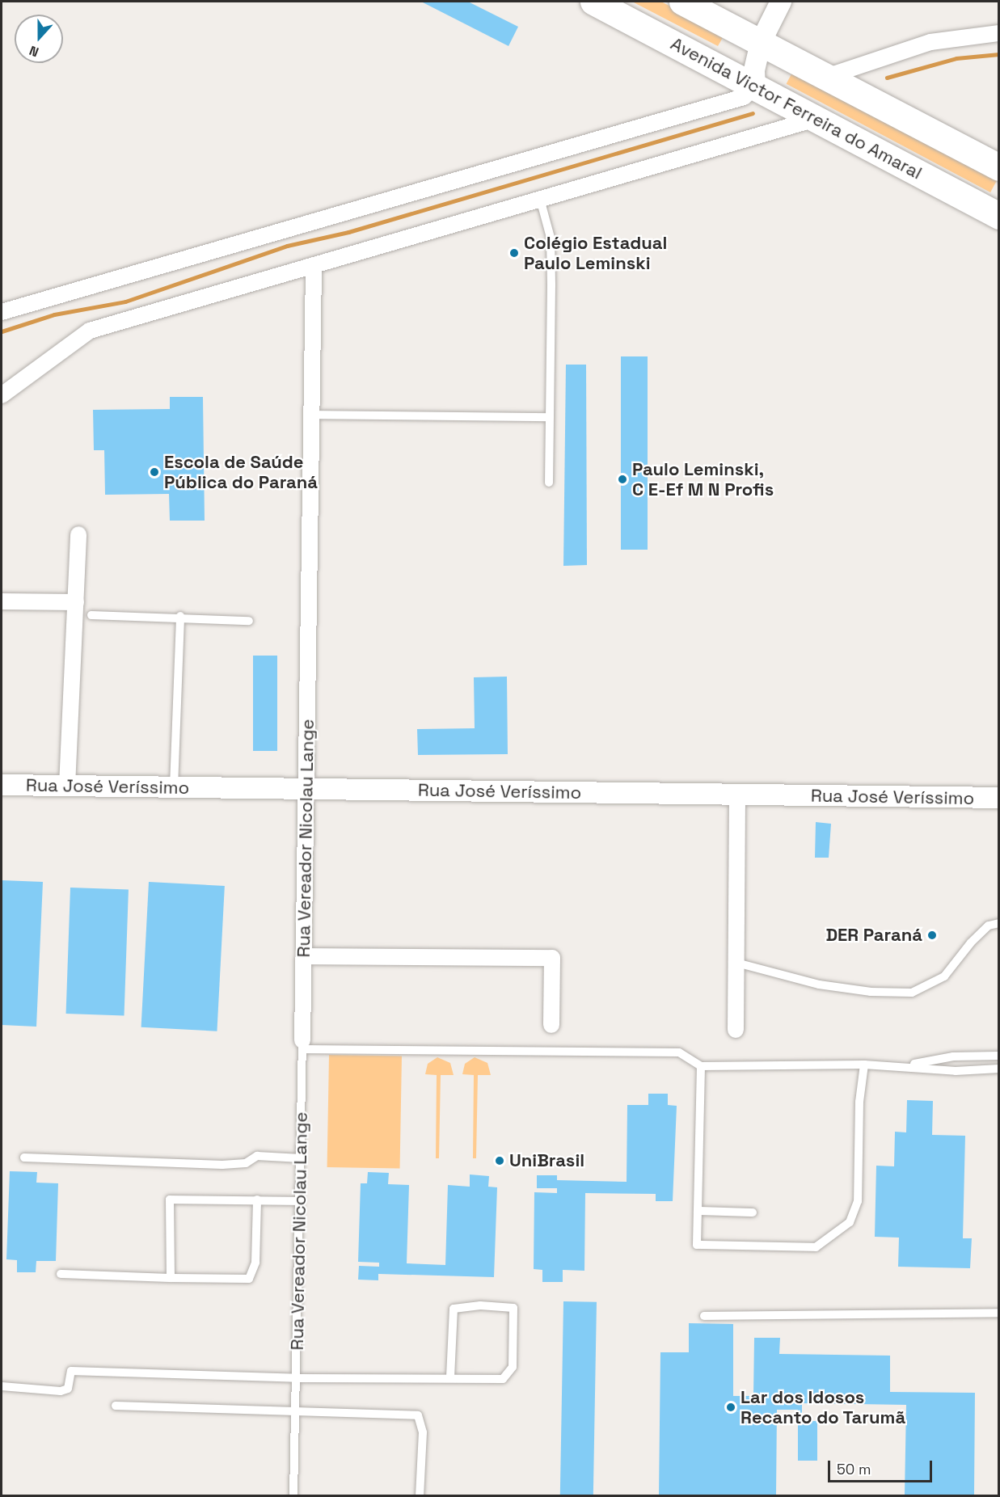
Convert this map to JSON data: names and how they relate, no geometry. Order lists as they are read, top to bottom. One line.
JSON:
{"streets":{"highway":["Avenida Victor Ferreira do Amaral"],"street":["Rua José Veríssimo","Rua Vereador Nicolau Lange"]},"crossings":[["Rua José Veríssimo","Rua Vereador Nicolau Lange"]],"places":["Colégio Estadual Paulo Leminski","Escola de Saúde Pública do Paraná","Paulo Leminski, C E-Ef M N Profis","DER Paraná","UniBrasil","Lar dos Idosos Recanto do Tarumã"],"scale_bar":"50 m","north":"bottom"}
